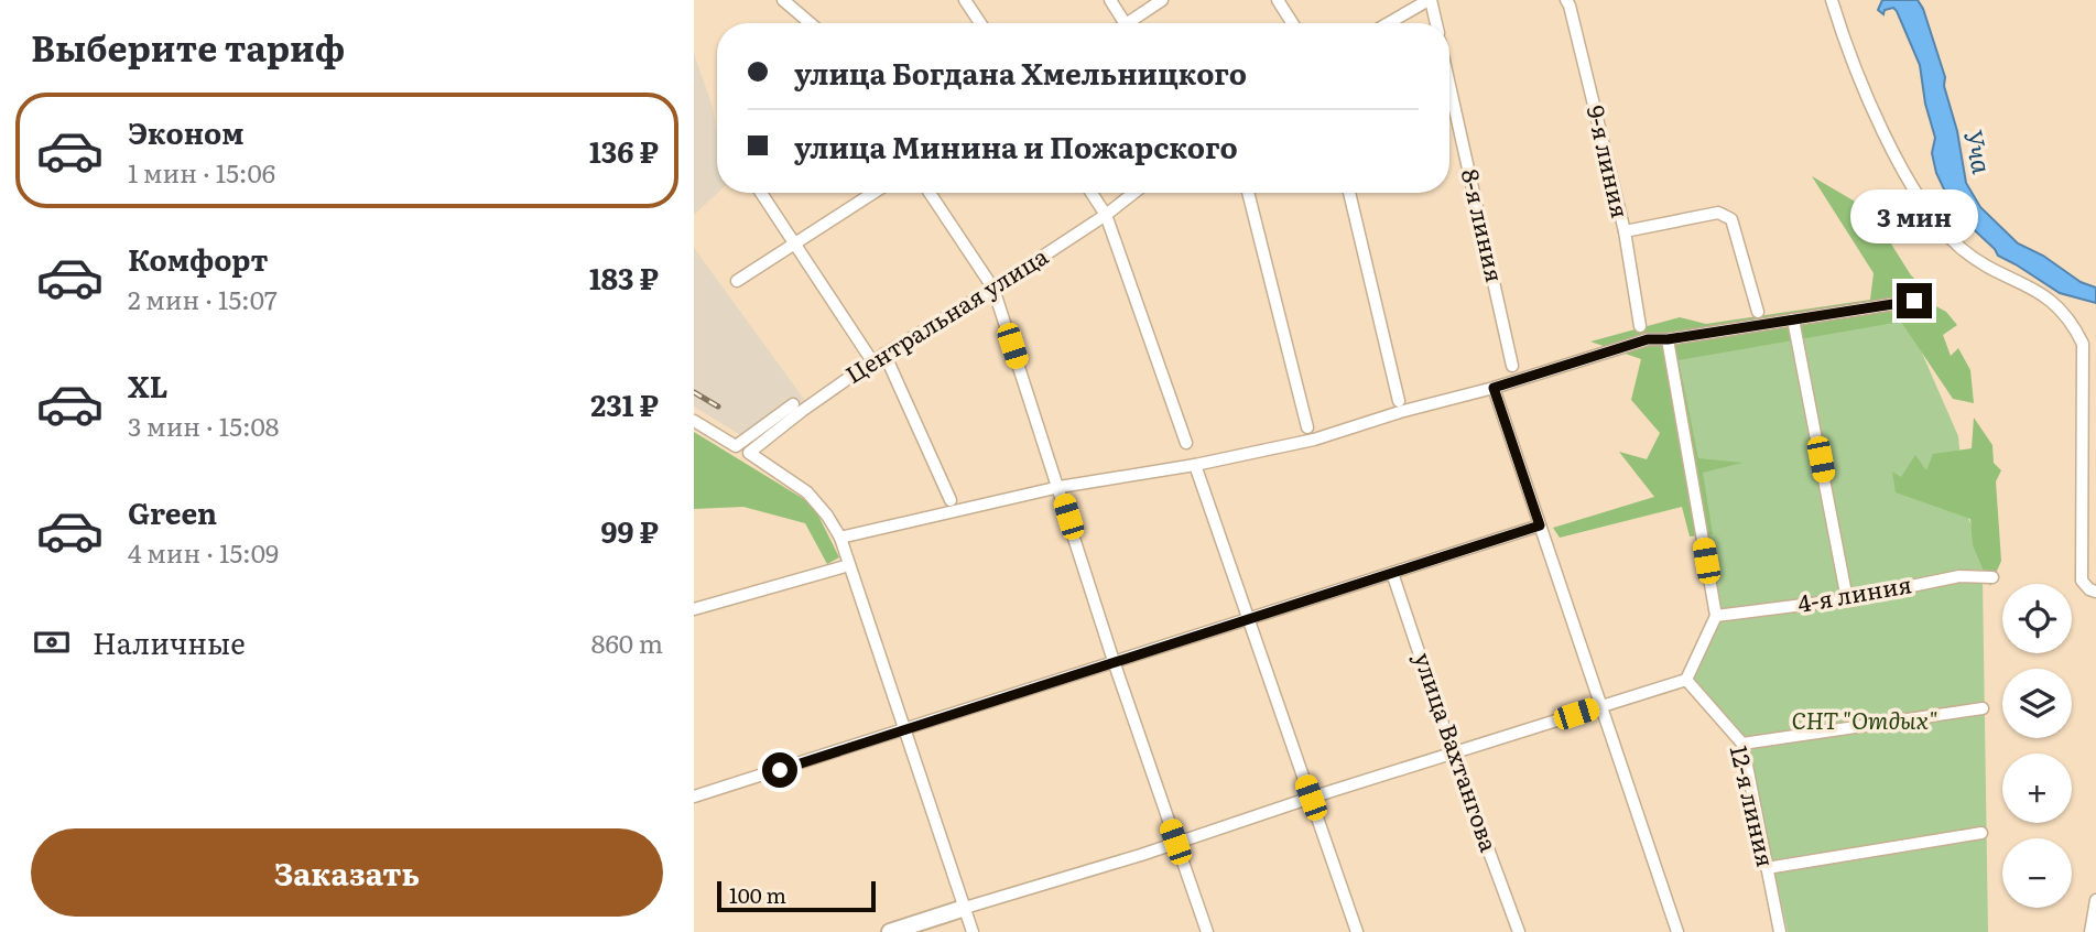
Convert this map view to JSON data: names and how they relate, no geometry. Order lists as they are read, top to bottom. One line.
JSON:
{"streets":{"street":["9-я линия","8-я линия","Центральная улица","4-я линия","улица Вахтангова","12-я линия"]},"water":["Уча"],"parks":["СНТ \"Отдых\""],"scale_bar":"100 m","page":{"heading":"Выберите тариф","banner":["улица Богдана Хмельницкого","улица Минина и Пожарского"],"list":[{"name":"Эконом","note":"1 мин · 15:06","value":"136 ₽"},{"name":"Комфорт","note":"2 мин · 15:07","value":"183 ₽"},{"name":"XL","note":"3 мин · 15:08","value":"231 ₽"},{"name":"Green","note":"4 мин · 15:09","value":"99 ₽"}],"bubble":"3 мин","map_buttons":["+","−"],"pay":["Наличные","860 m"],"buttons":"Заказать","scale":"100 m"}}
